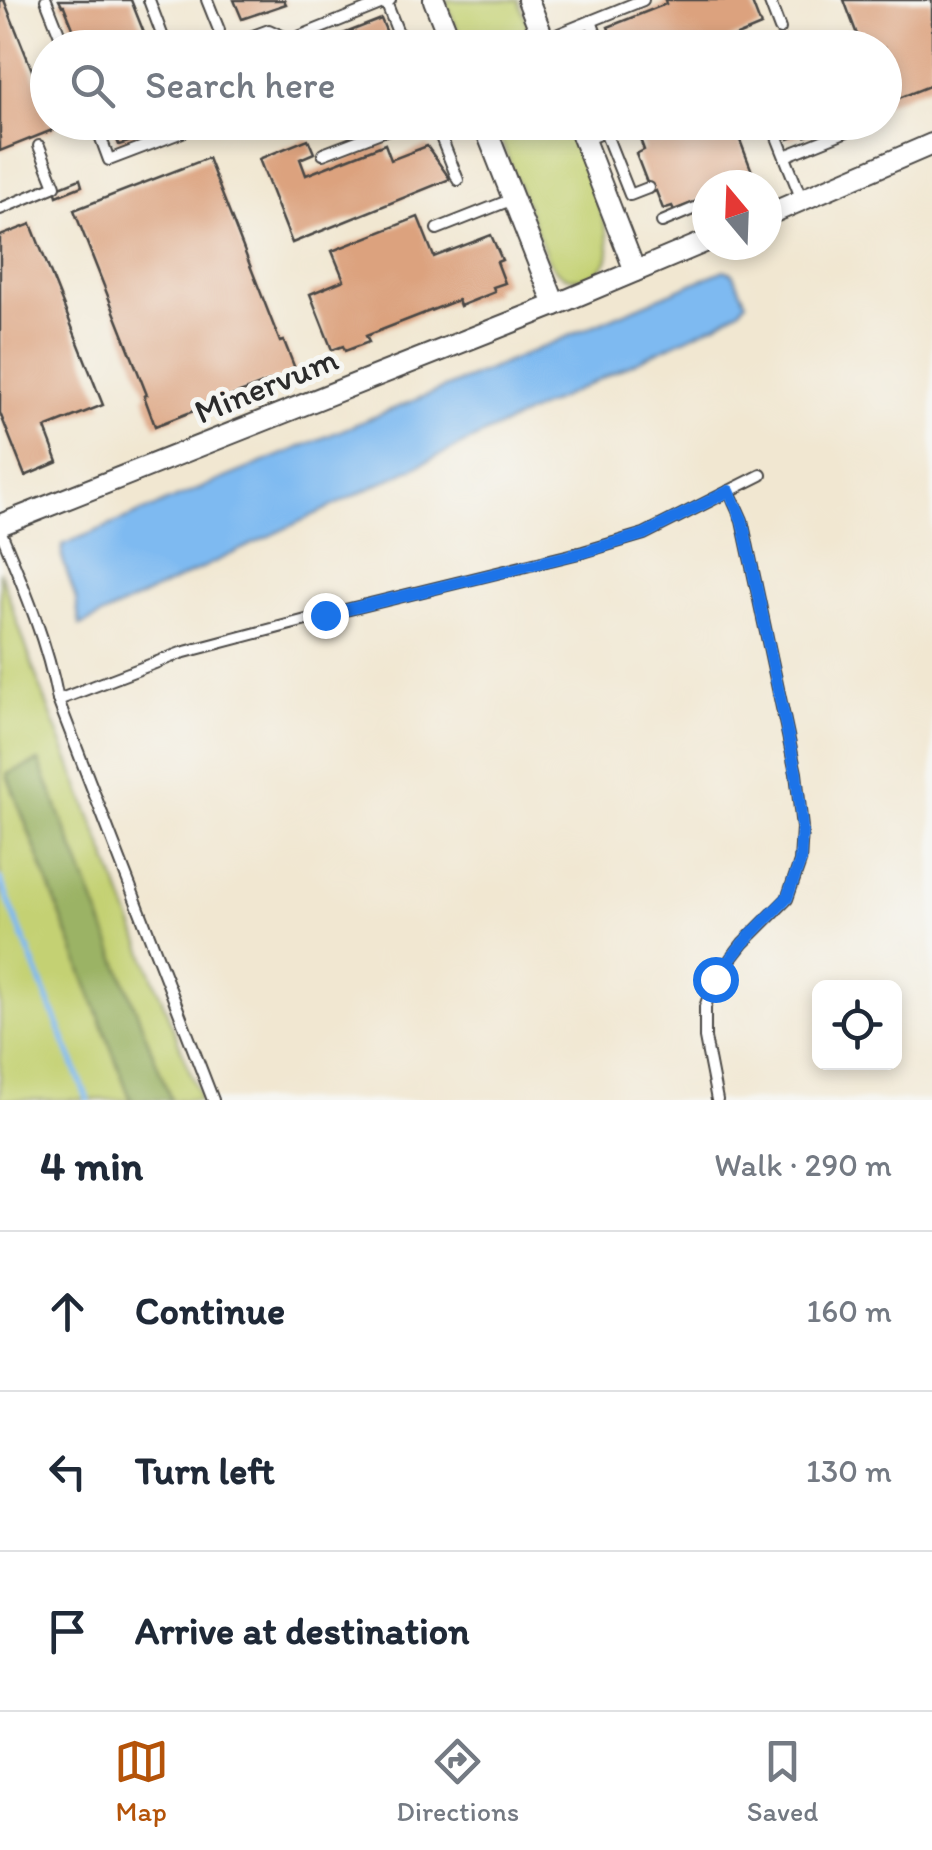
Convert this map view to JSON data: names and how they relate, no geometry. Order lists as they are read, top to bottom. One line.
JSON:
{"streets":{"street":["Minervum"]},"north":"top","page":{"search":"Search here","heading":["4 min","Walk · 290 m"],"list":[["Continue","160 m"],["Turn left","130 m"],"Arrive at destination"],"nav":["Map","Directions","Saved"]}}
